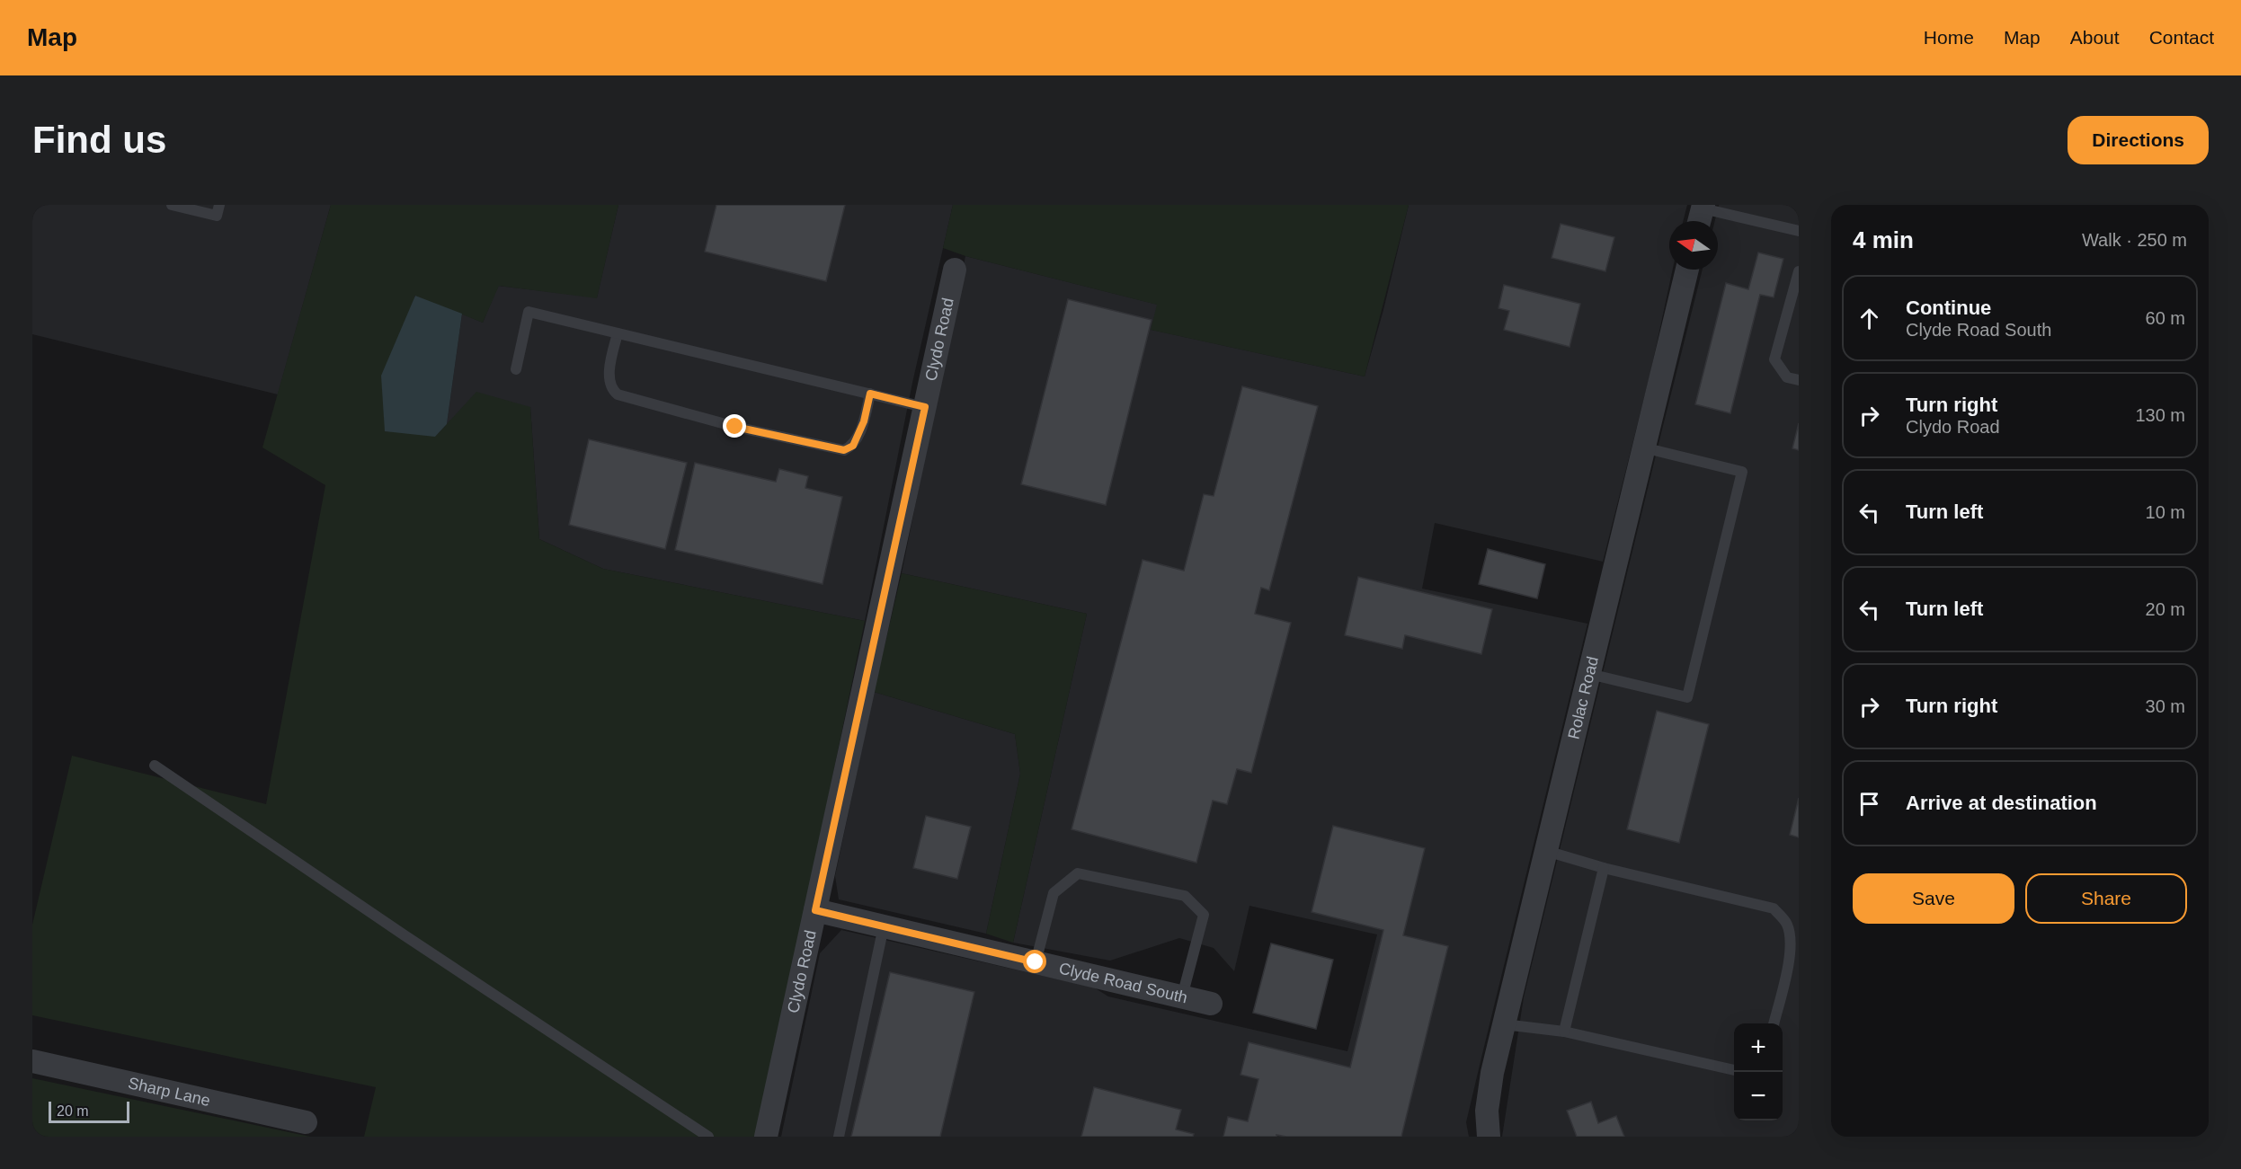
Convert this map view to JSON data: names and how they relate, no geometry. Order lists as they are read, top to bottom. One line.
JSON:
{"streets":{"street":["Clydo Road","Rolac Road","Clyde Road South","Sharp Lane"]},"crossings":[["Clydo Road","Clyde Road South"]],"scale_bar":"20 m","north":"left","page":{"header":"Map","nav":["Home","Map","About","Contact"],"buttons":["Directions",["Save","Share"]],"title":"Find us","heading":["4 min","Walk · 250 m"],"list":[["Continue","Clyde Road South","60 m"],["Turn right","Clydo Road","130 m"],["Turn left","10 m"],["Turn left","20 m"],["Turn right","30 m"],"Arrive at destination"],"map_buttons":["+","−"],"scale":"20 m"}}
